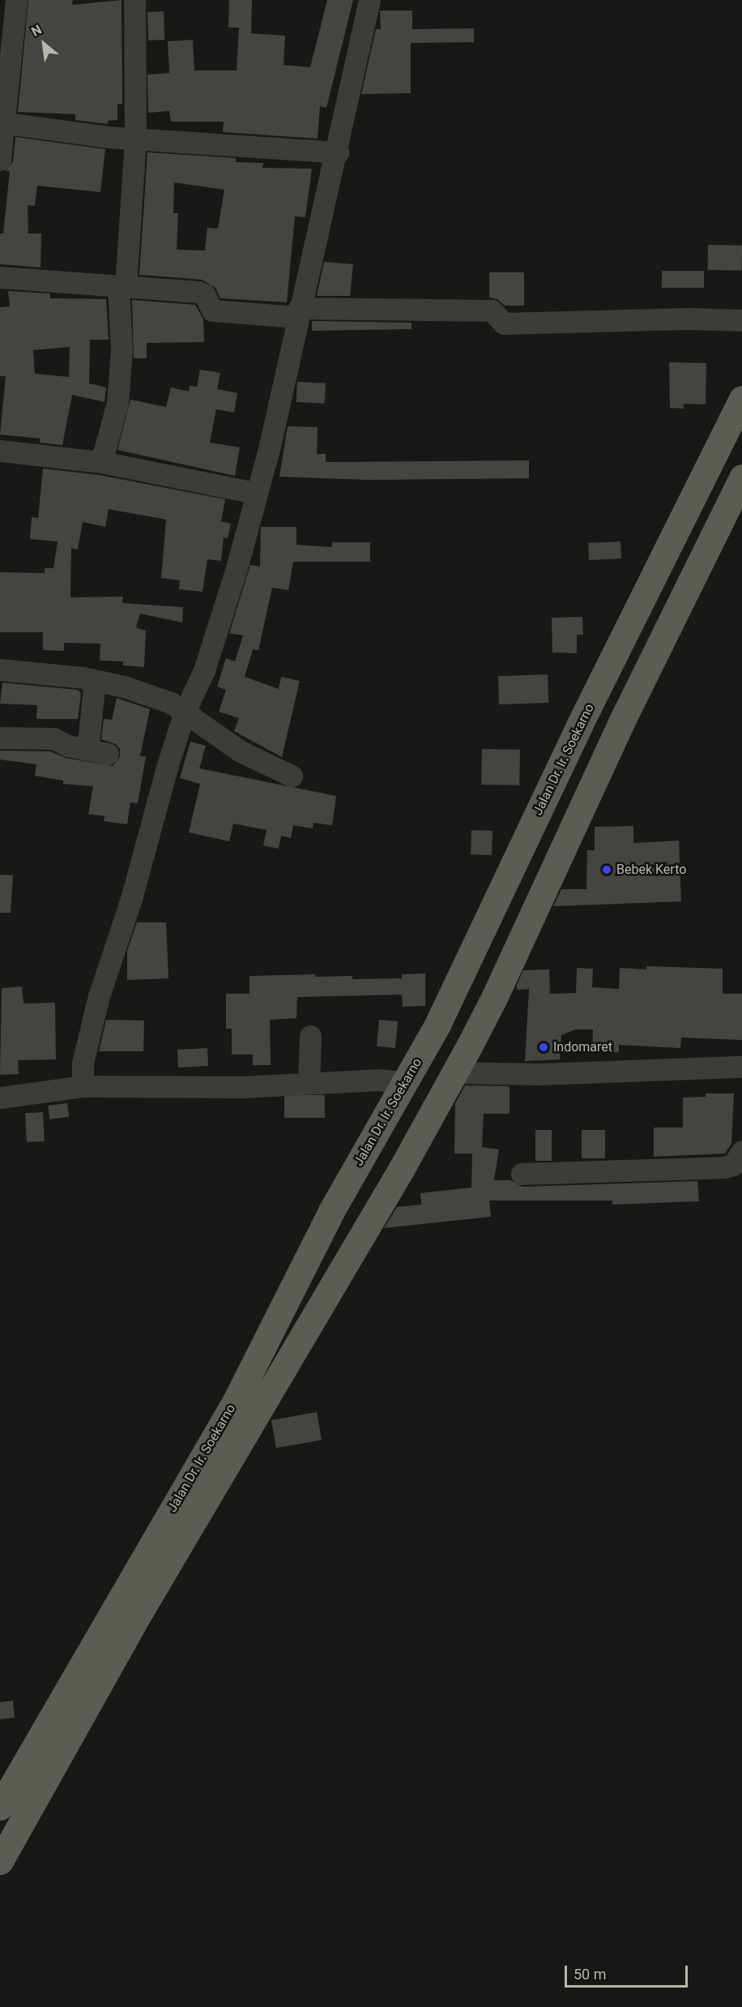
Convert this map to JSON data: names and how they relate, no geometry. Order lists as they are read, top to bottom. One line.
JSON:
{"streets":{"main road":["Jalan Dr. Ir. Soekarno"]},"places":["Bebek Kerto","Indomaret"],"scale_bar":"50 m","north":"top left"}
